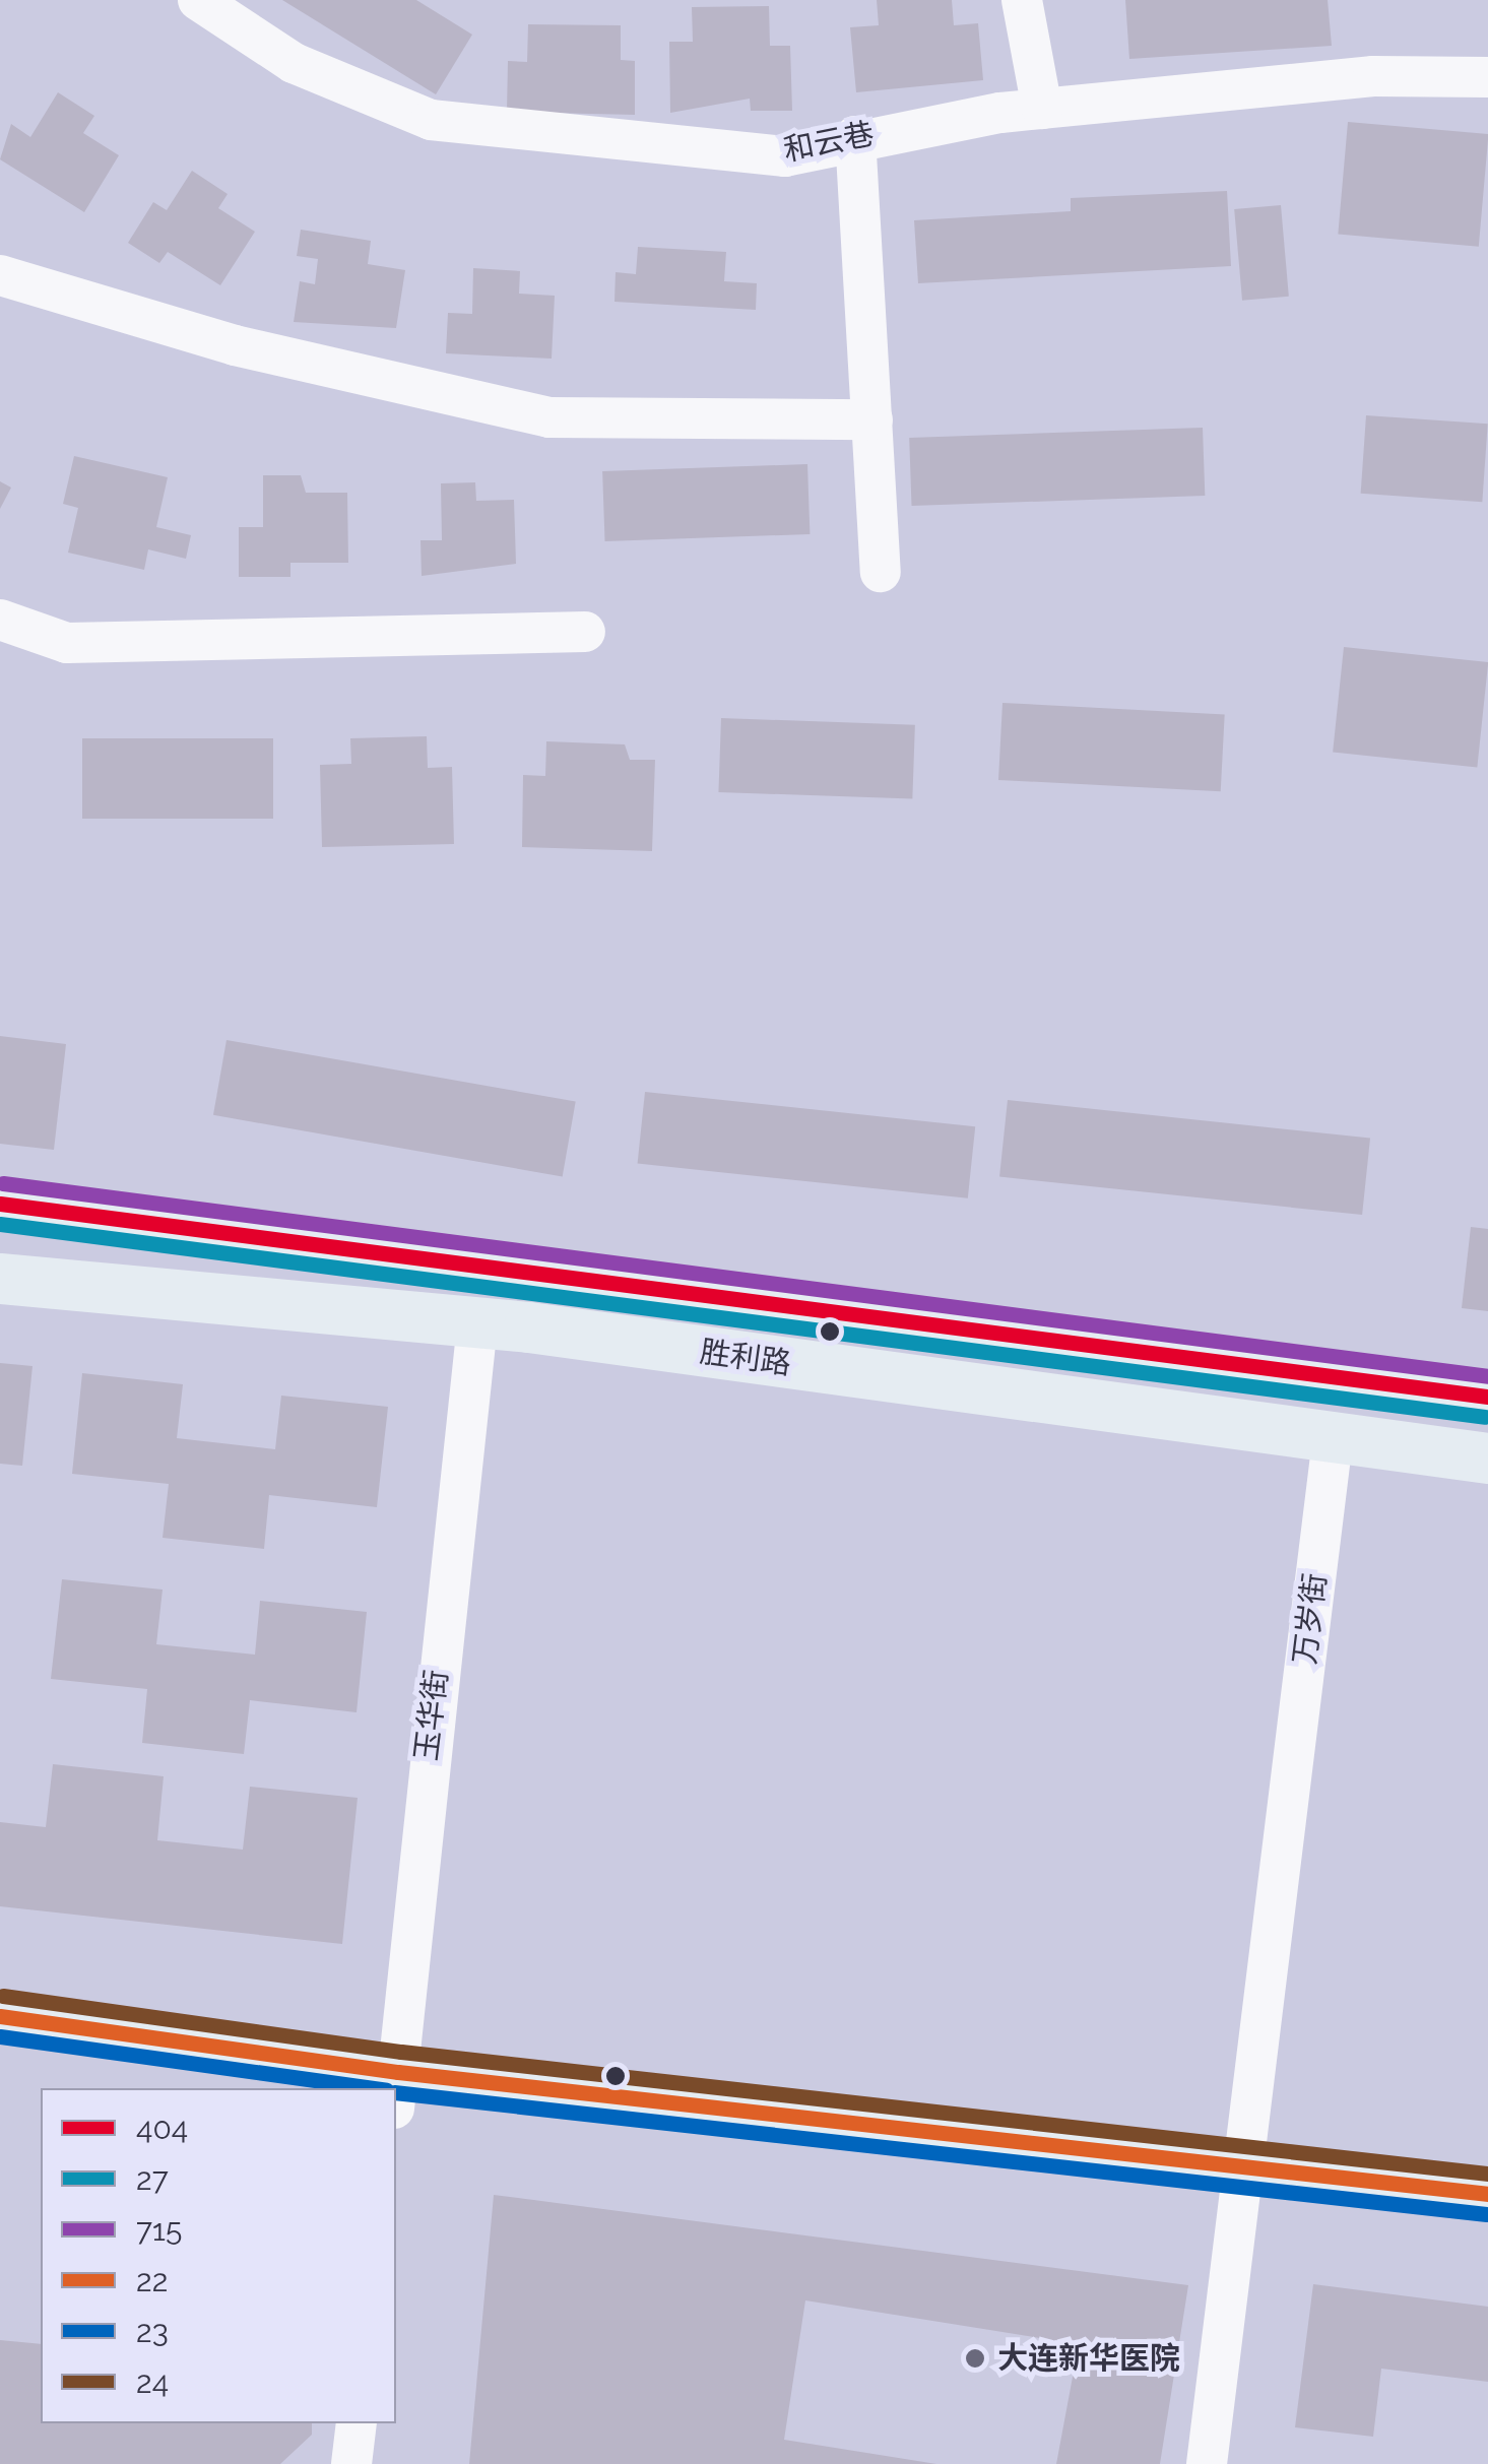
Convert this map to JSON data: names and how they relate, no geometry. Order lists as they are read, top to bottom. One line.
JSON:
{"streets":{"main road":["胜利路"],"street":["和云巷","万岁街","玉华街"]},"crossings":[["胜利路","万岁街"],["胜利路","玉华街"]],"places":["大连新华医院"],"lines":["transit line 715","transit line 404","transit line 27","transit line 24","transit line 22","transit line 23"],"legend":["404","27","715","22","23","24"]}
